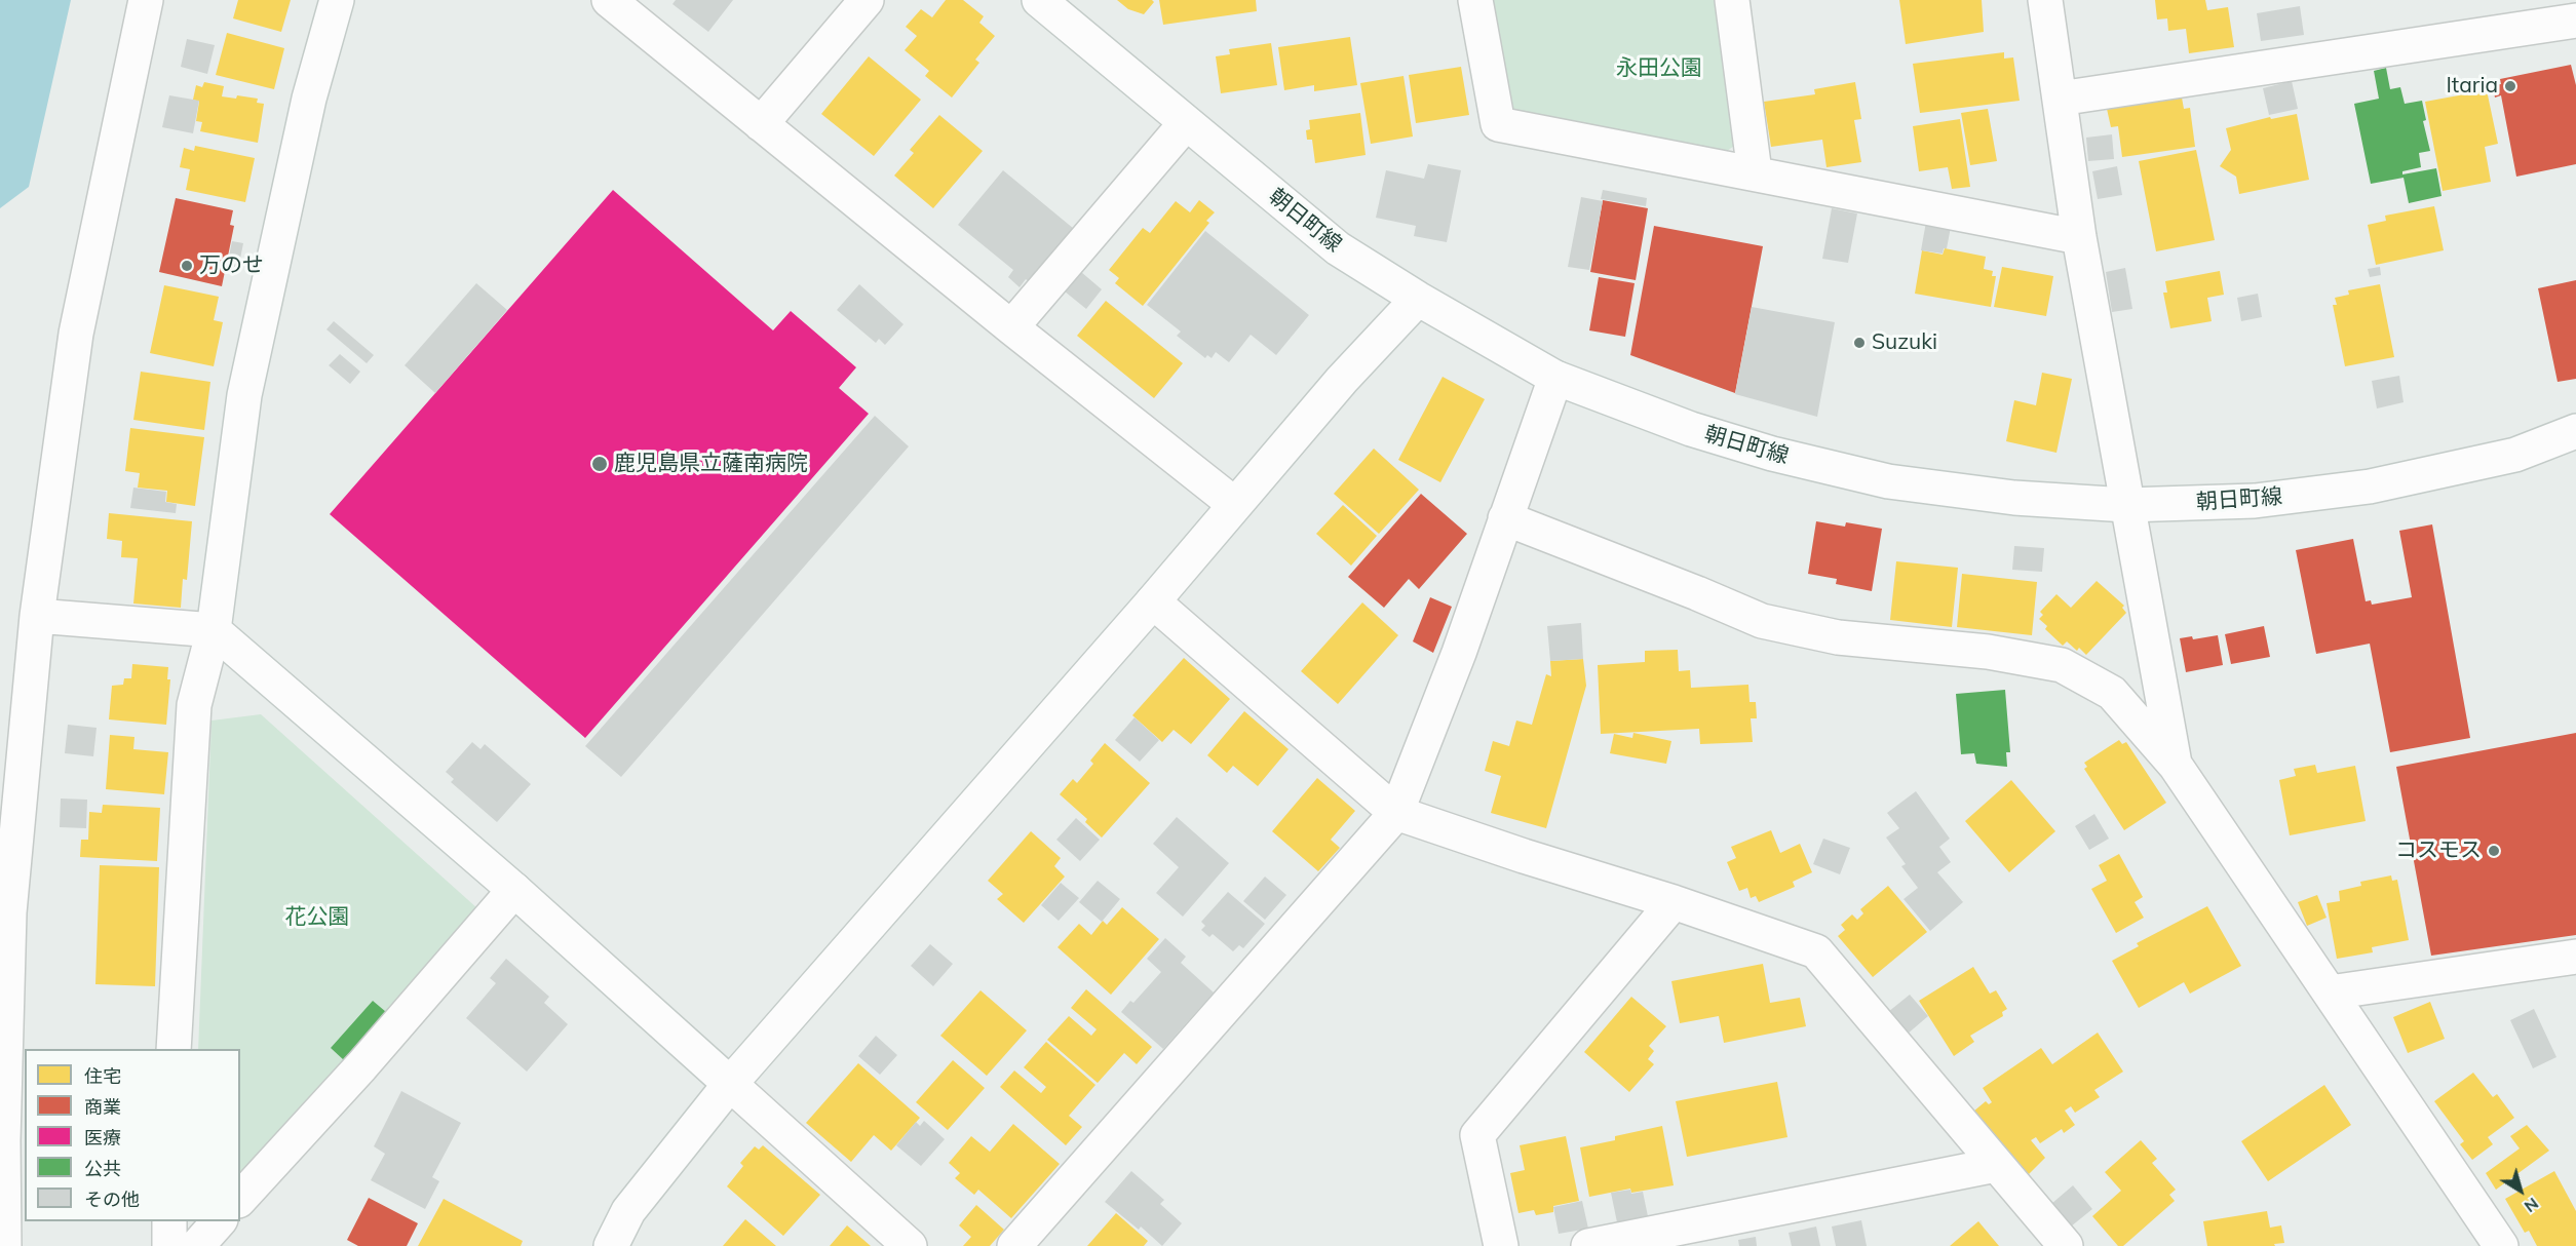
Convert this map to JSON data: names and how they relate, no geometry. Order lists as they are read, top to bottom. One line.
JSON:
{"streets":{"street":["朝日町線"]},"parks":["永田公園","花公園"],"places":["Itaria","万のせ","Suzuki","鹿児島県立薩南病院","コスモス"],"legend":["住宅","商業","医療","公共","その他"],"north":"bottom right"}
